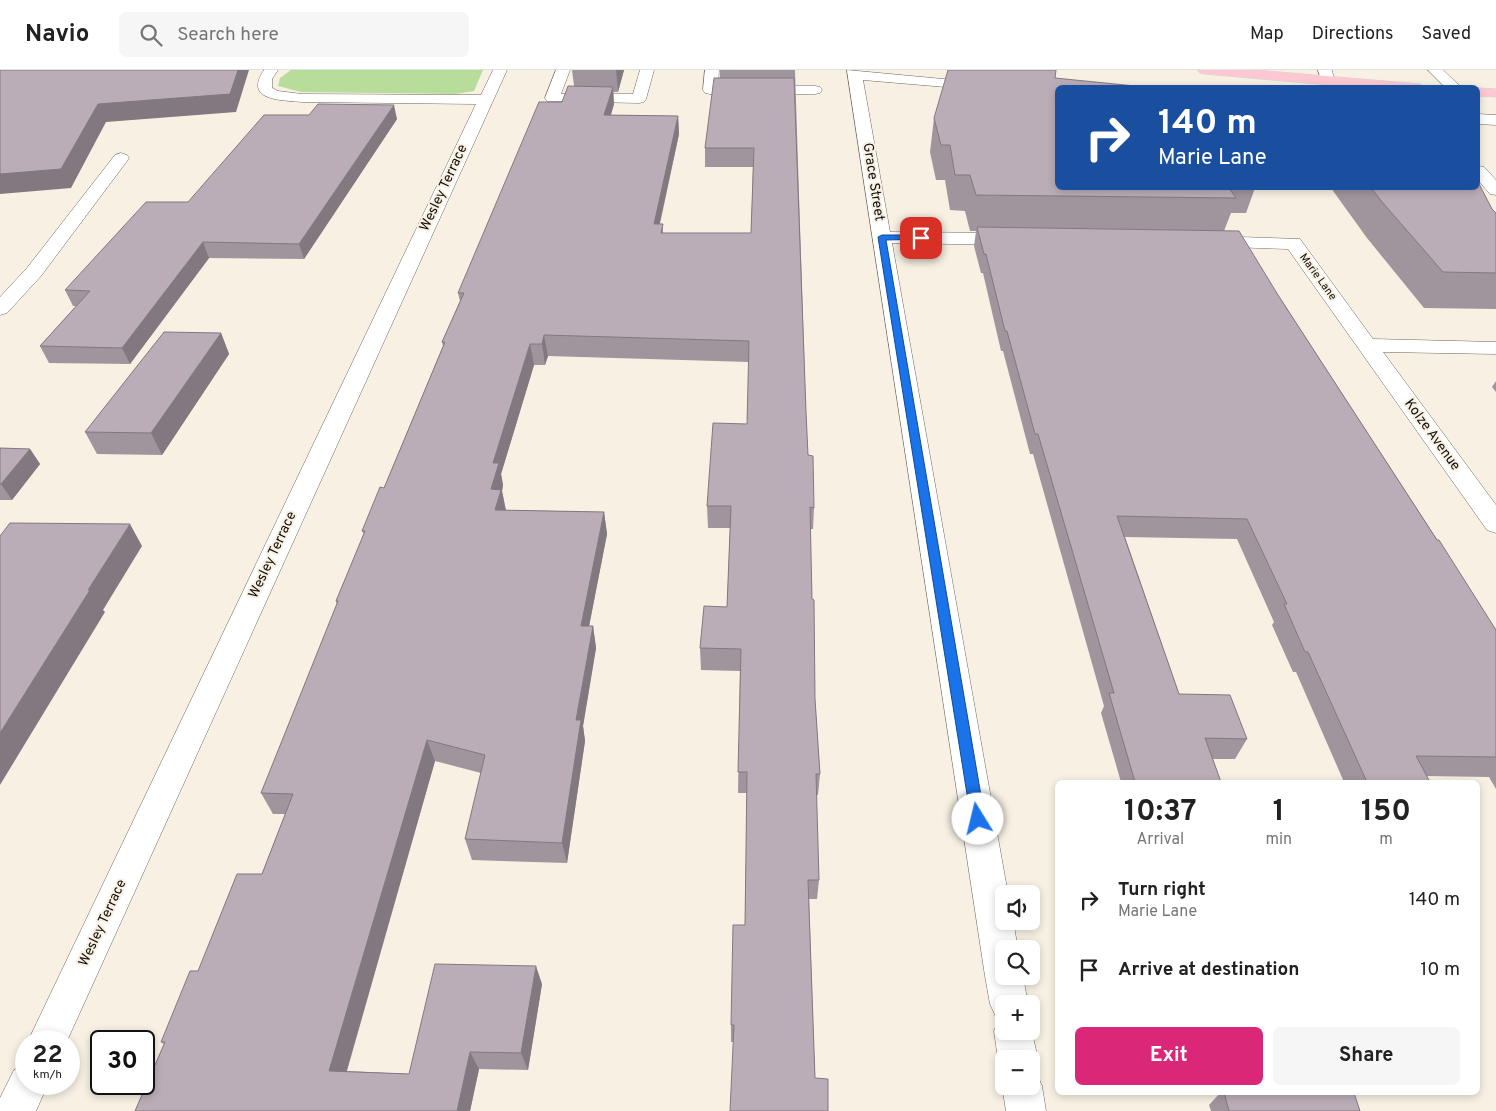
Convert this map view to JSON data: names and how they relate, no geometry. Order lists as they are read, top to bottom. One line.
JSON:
{"streets":{"street":["Grace Street","Wesley Terrace","Marie Lane","Kolze Avenue"]},"crossings":[["Marie Lane","Kolze Avenue"]],"page":{"header":"Navio","search":"Search here","nav":["Map","Directions","Saved"],"turn":["140 m","Marie Lane"],"eta":["10:37","Arrival","1","min","150","m"],"list":[{"name":"Turn right","note":"Marie Lane","value":"140 m"},{"name":"Arrive at destination","value":"10 m"}],"map_buttons":["+","−"],"buttons":["Exit","Share"],"speed":"22 km/h","limit":"30"}}
